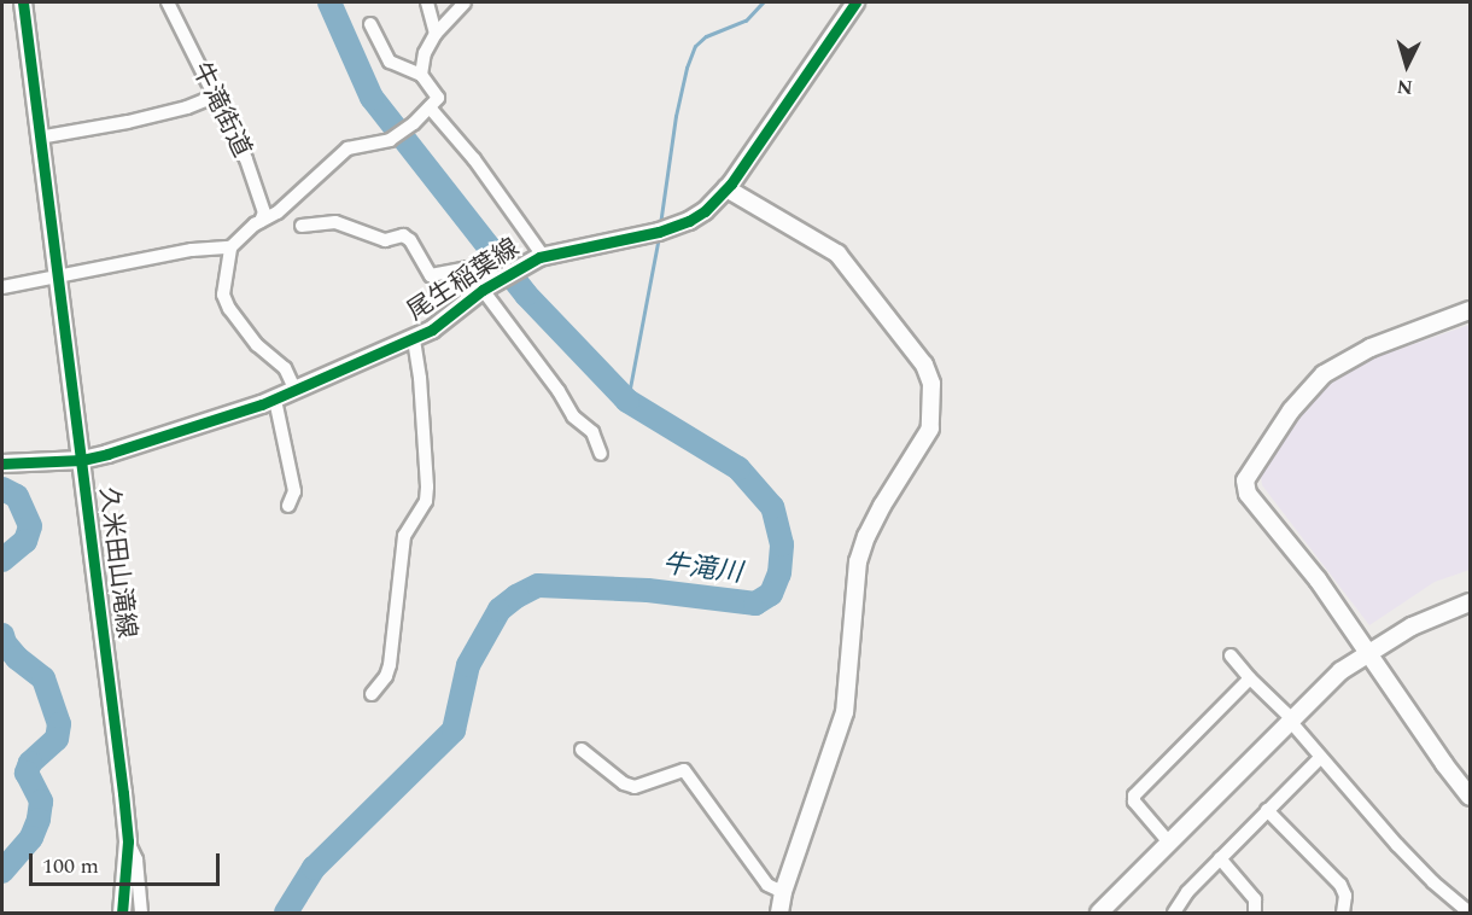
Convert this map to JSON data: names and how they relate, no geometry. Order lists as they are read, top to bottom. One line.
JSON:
{"streets":{"street":["牛滝街道","尾生稲葉線","久米田山滝線"]},"crossings":[["尾生稲葉線","久米田山滝線"]],"water":["牛滝川"],"scale_bar":"100 m","north":"bottom"}
